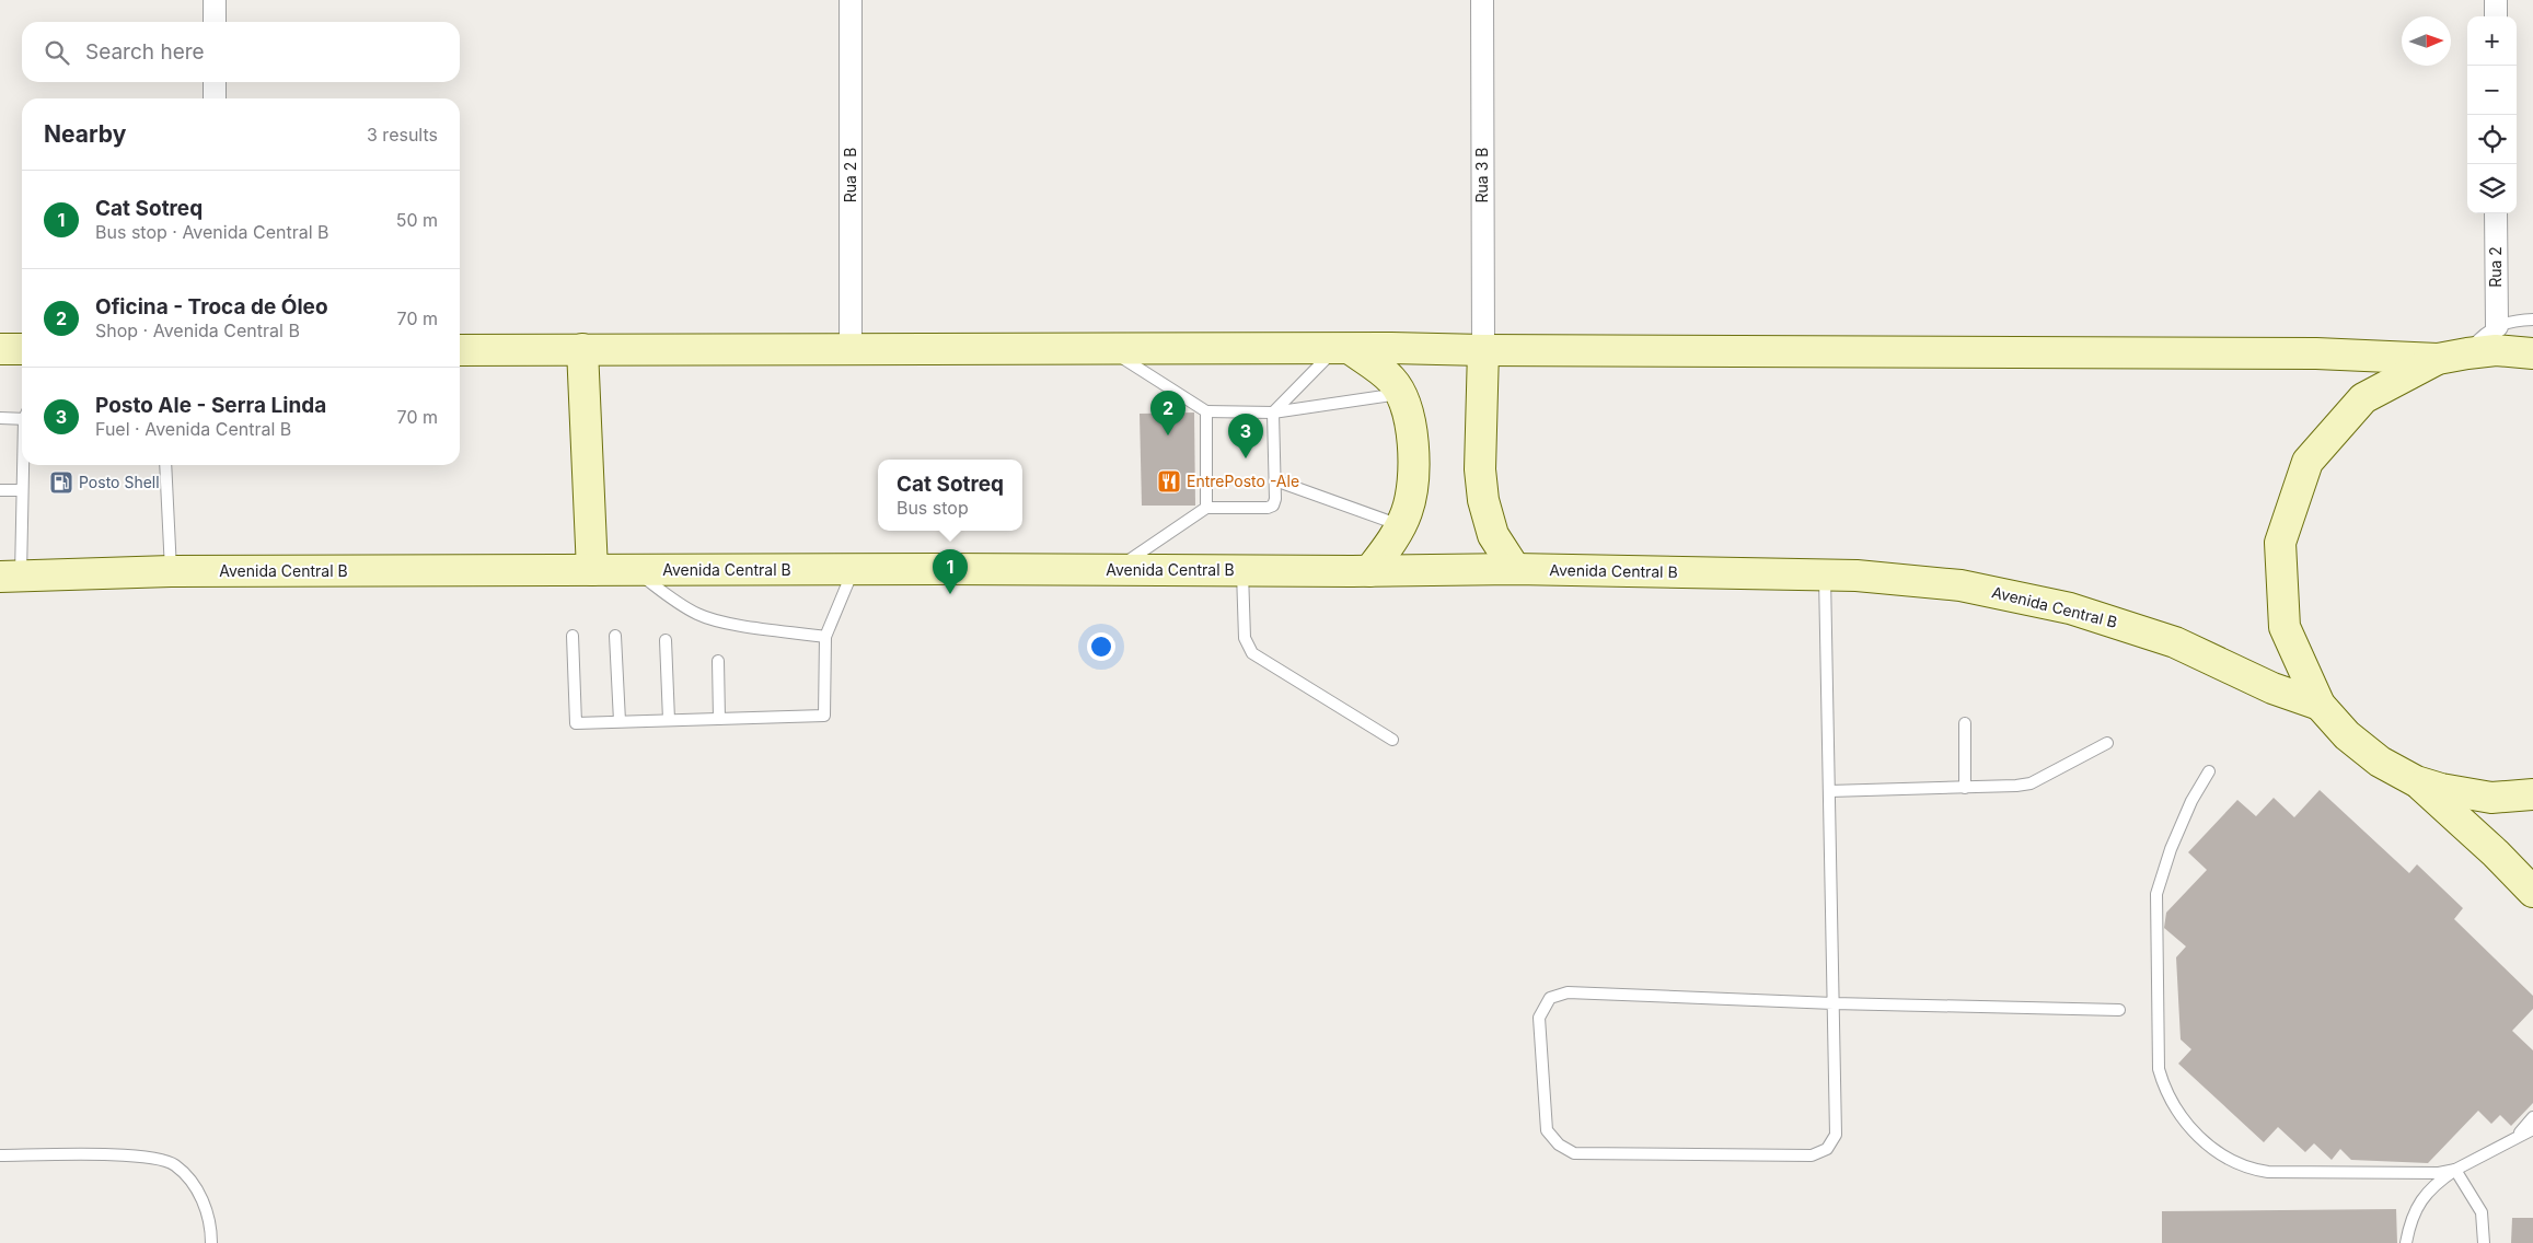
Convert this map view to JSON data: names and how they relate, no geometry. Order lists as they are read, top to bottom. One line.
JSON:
{"streets":{"main road":["Avenida Central B"],"street":["Rua 2 B","Rua 3 B","Rua 2"]},"places":{"restaurant":["EntrePosto -Ale"],"fuel station":["Posto Shell"]},"north":"right","page":{"map_buttons":["+","−"],"search":"Search here","heading":["Nearby","3 results"],"list":[{"mark":"1","name":"Cat Sotreq","note":"Bus stop · Avenida Central B","value":"50 m"},{"mark":"2","name":"Oficina - Troca de Óleo","note":"Shop · Avenida Central B","value":"70 m"},{"mark":"3","name":"Posto Ale - Serra Linda","note":"Fuel · Avenida Central B","value":"70 m"}],"pins":["2","3","1"],"popup":["Cat Sotreq","Bus stop"]}}
